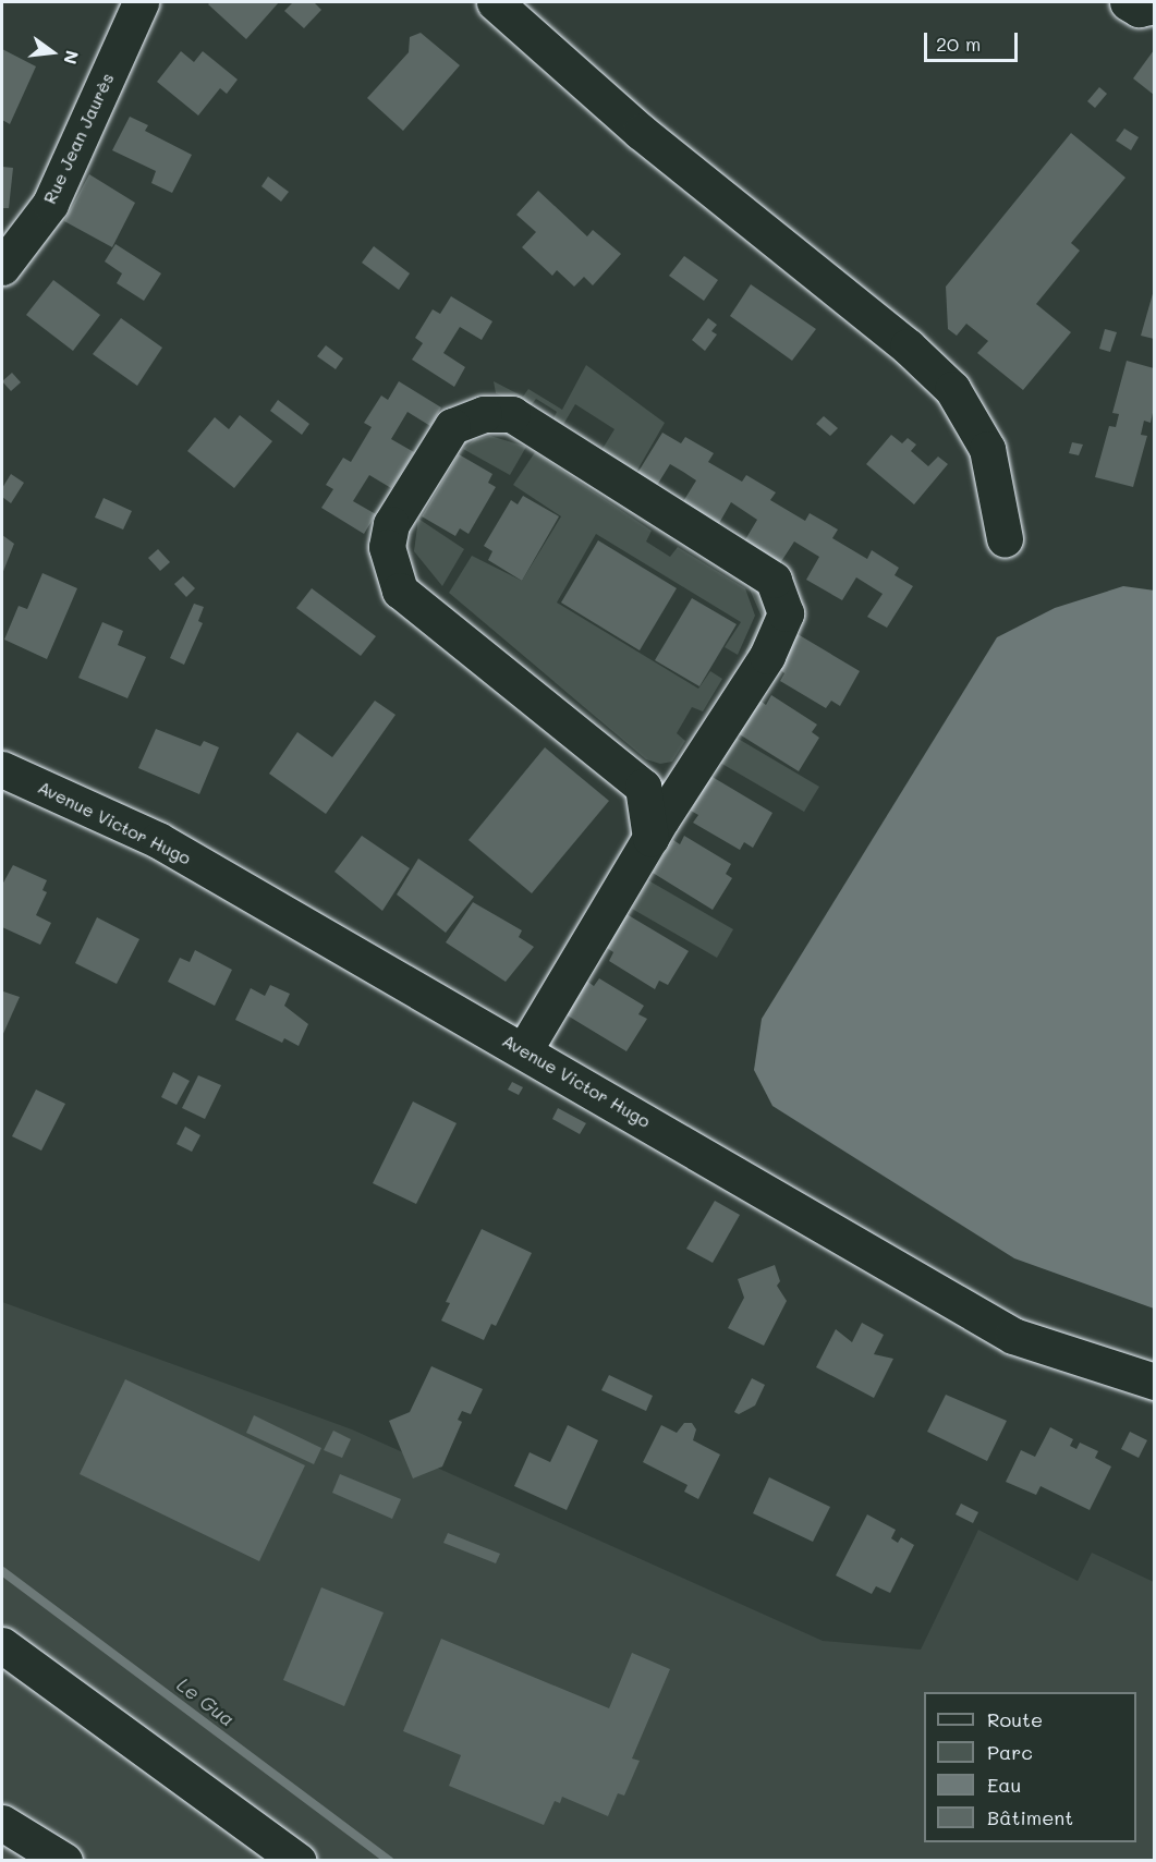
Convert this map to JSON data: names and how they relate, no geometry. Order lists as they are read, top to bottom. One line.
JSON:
{"streets":{"main road":["Rue Jean Jaurès","Avenue Victor Hugo"]},"water":["Le Gua"],"legend":["Route","Parc","Eau","Bâtiment"],"scale_bar":"20 m","north":"right"}
